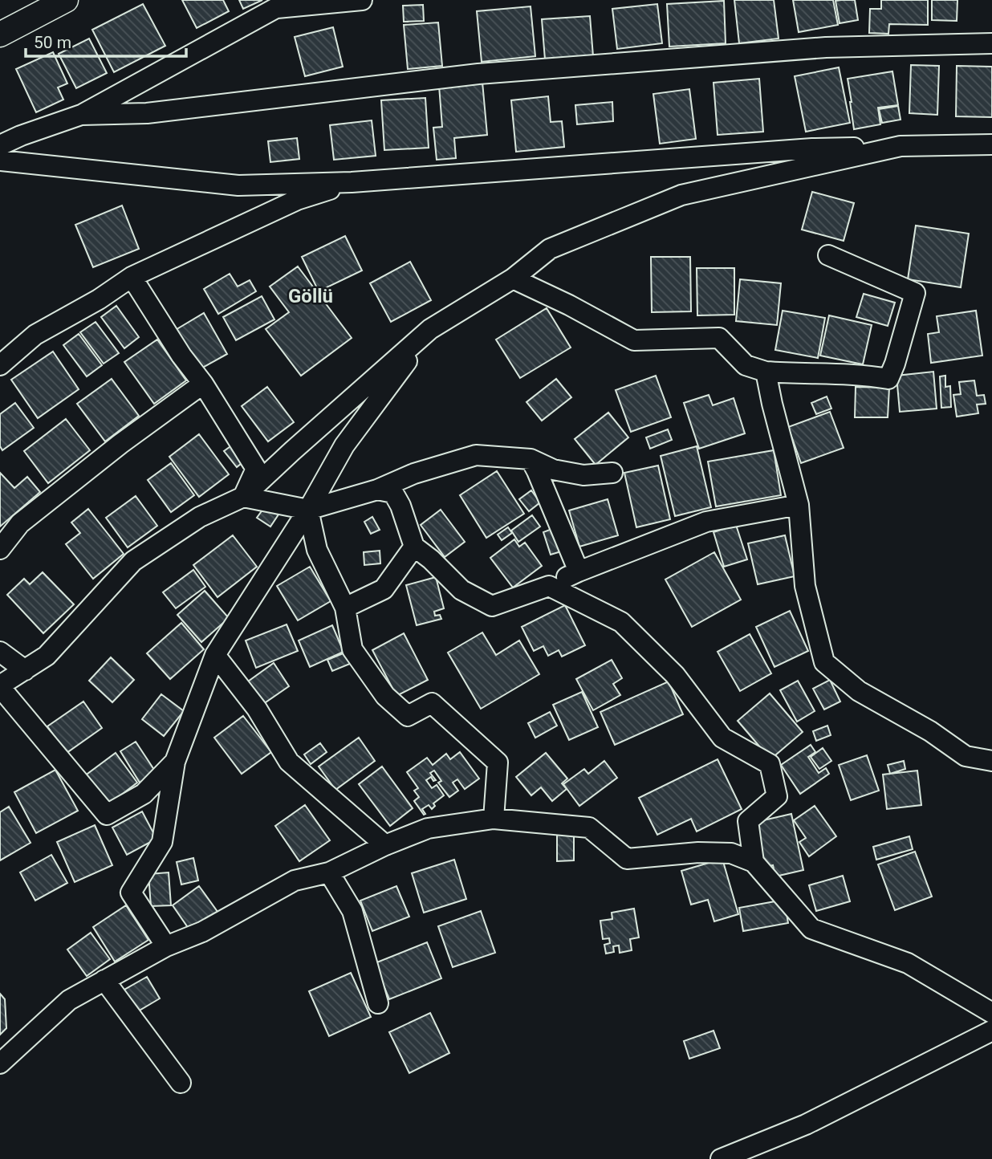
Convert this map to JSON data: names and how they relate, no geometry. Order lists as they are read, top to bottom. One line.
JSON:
{"districts":["Göllü"],"scale_bar":"50 m"}
